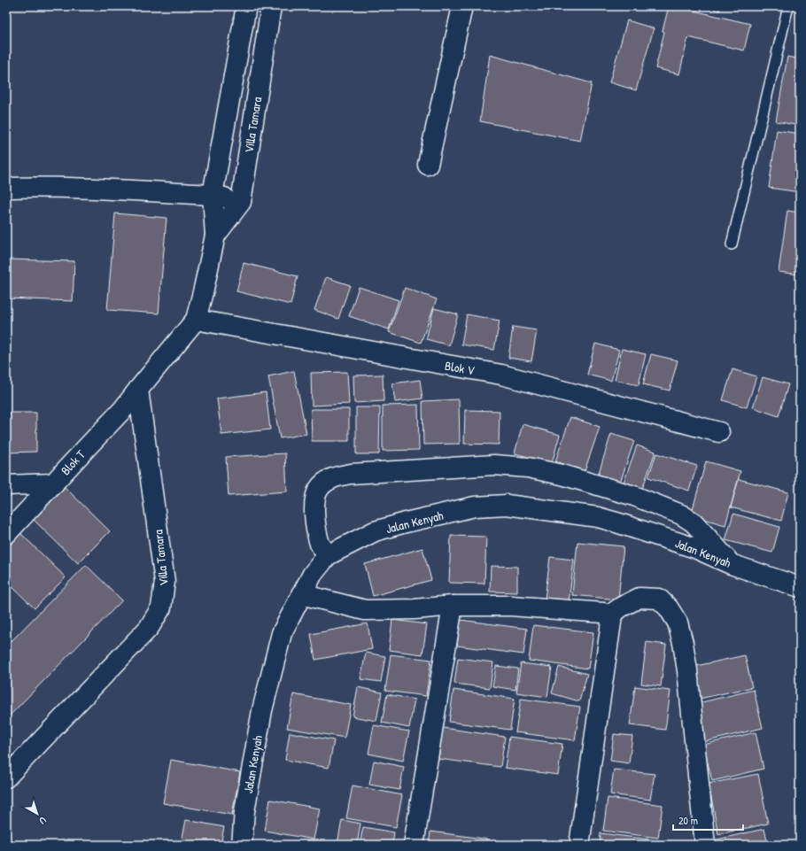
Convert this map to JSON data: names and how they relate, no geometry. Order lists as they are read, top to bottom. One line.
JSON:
{"streets":{"street":["Villa Tamara","Blok V","Blok T","Jalan Kenyah"]},"crossings":[["Villa Tamara","Blok T"]],"scale_bar":"20 m","north":"bottom right"}
